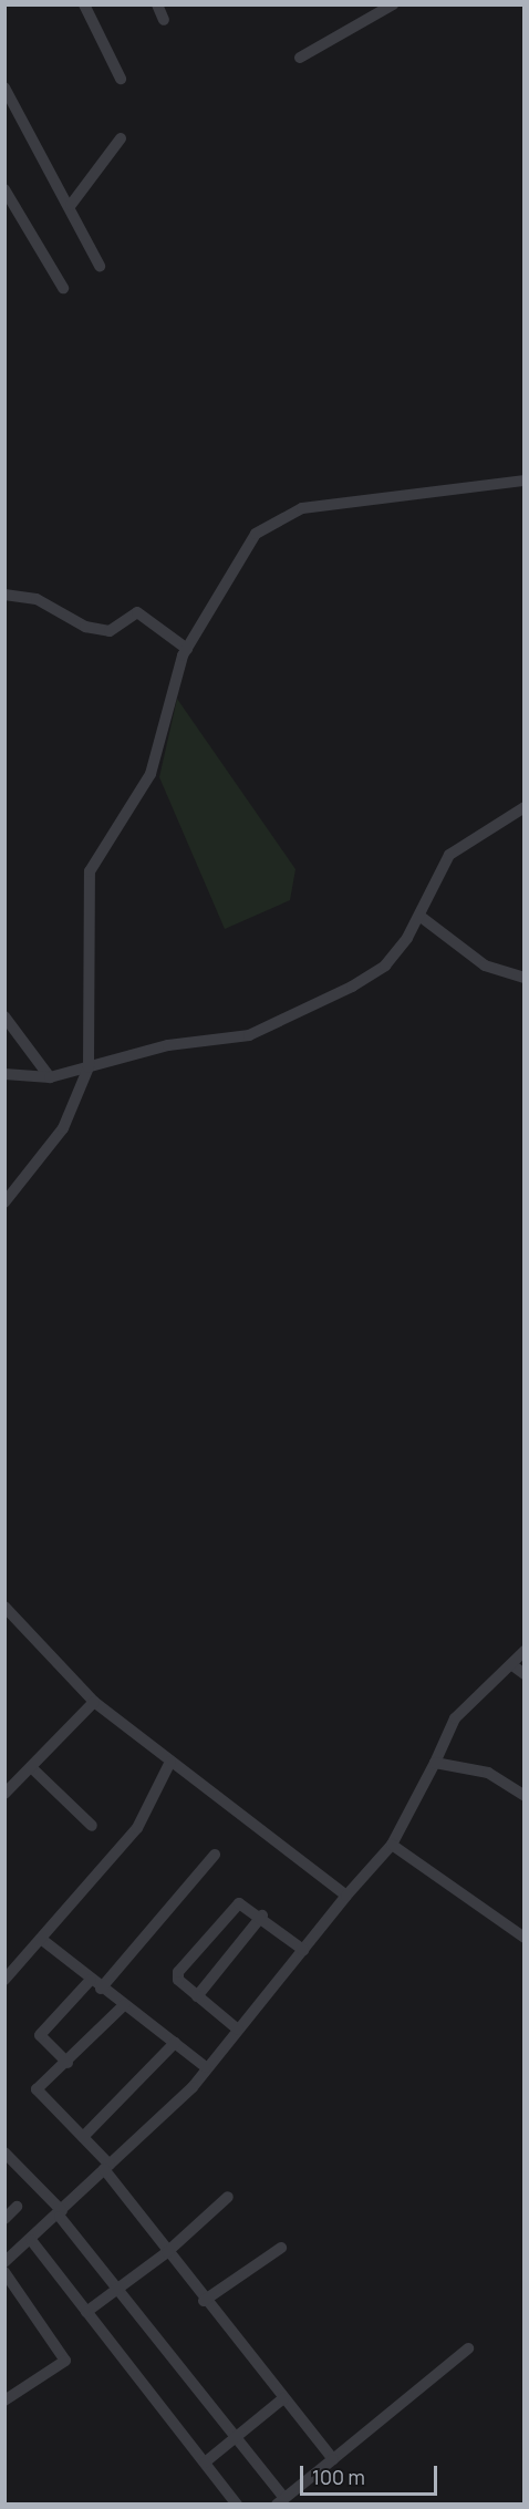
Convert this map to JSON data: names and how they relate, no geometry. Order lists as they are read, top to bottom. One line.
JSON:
{"scale_bar":"100 m"}
